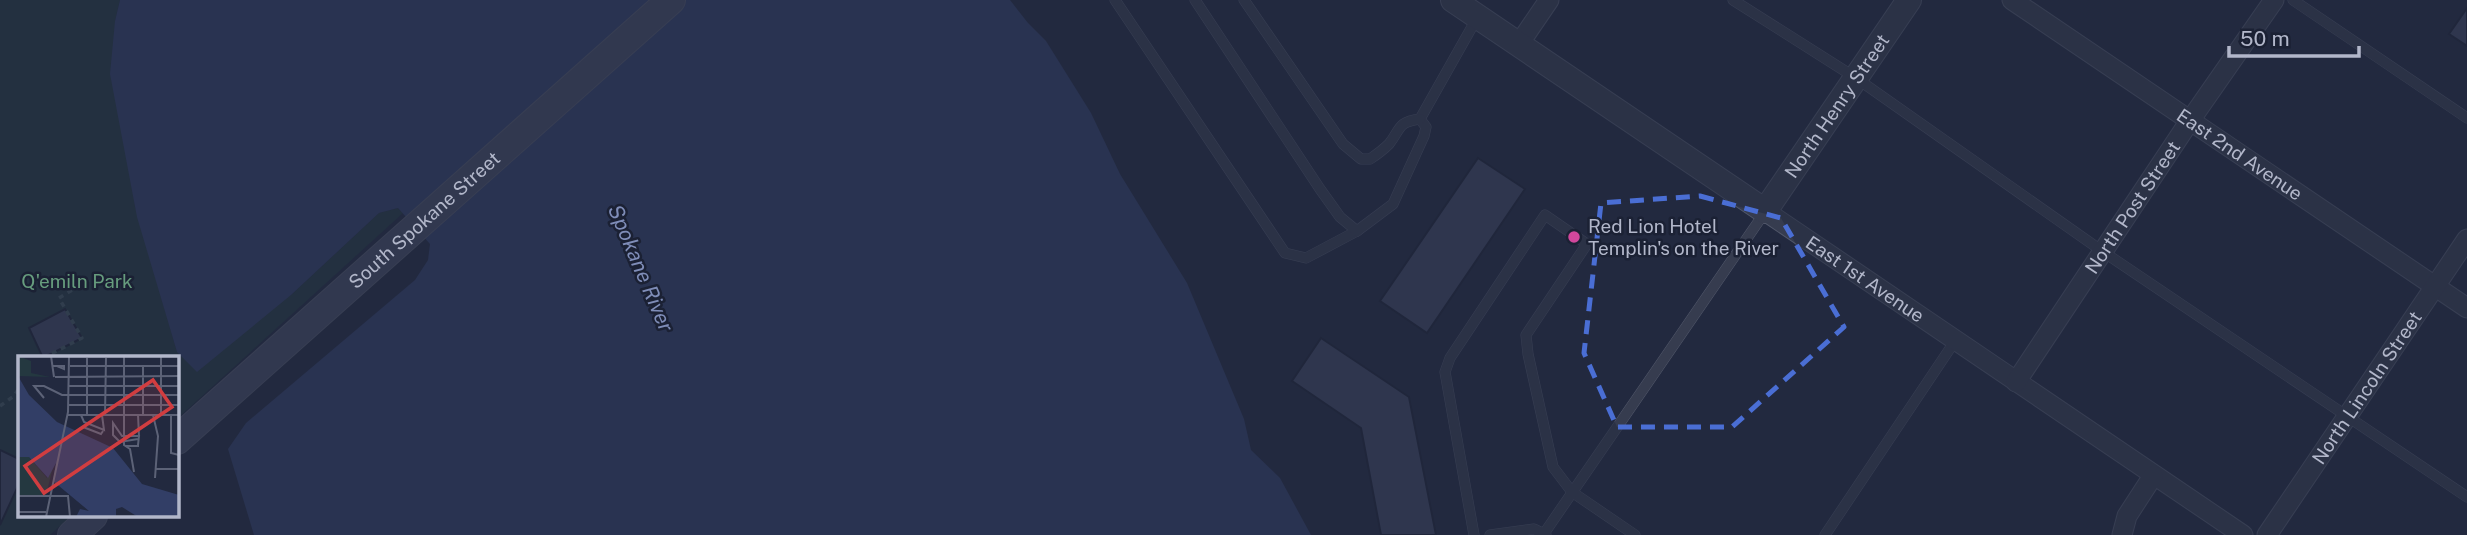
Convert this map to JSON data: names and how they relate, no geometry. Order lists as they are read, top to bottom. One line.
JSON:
{"streets":{"main road":["South Spokane Street"],"street":["North Henry Street","East 2nd Avenue","North Post Street","East 1st Avenue","North Lincoln Street"]},"crossings":[["North Henry Street","East 1st Avenue"],["East 2nd Avenue","North Post Street"],["East 2nd Avenue","North Lincoln Street"],["North Post Street","East 1st Avenue"]],"water":["Spokane River"],"parks":["Q'emiln Park"],"places":["Red Lion Hotel Templin's on the River"],"scale_bar":"50 m"}
